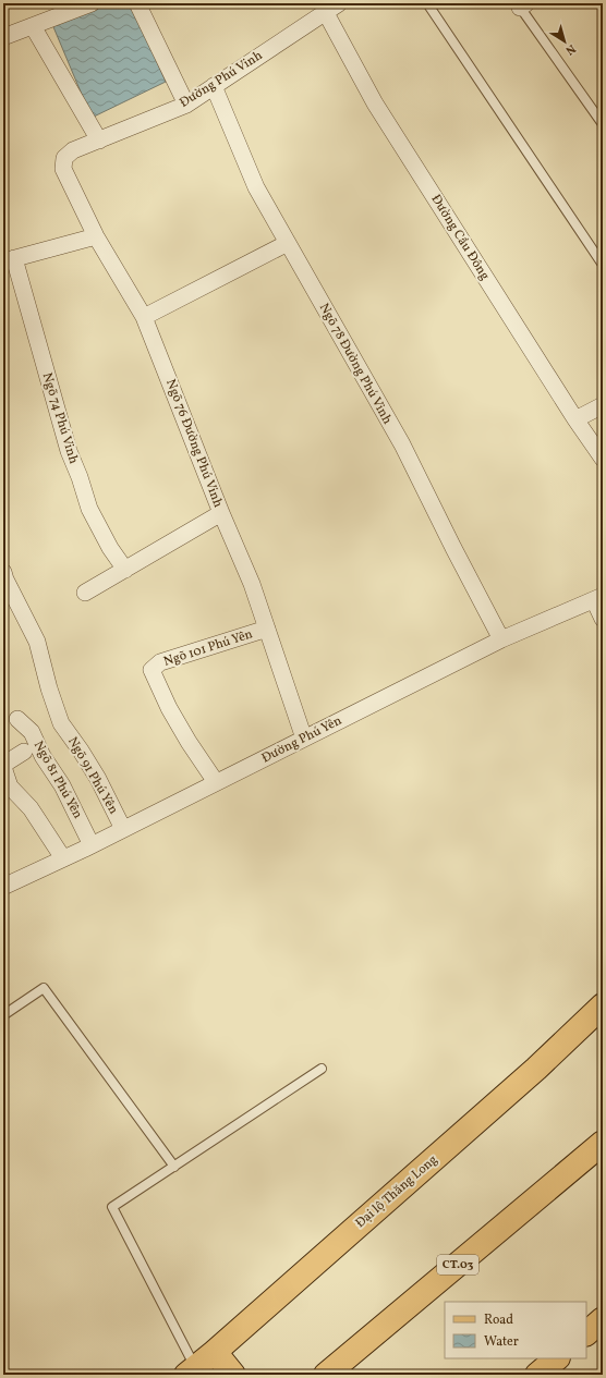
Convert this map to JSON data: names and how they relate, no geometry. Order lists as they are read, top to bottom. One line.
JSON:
{"streets":{"main road":["Đại lộ Thăng Long","CT.03"],"street":["Đường Phú Vinh","Đường Cầu Đông","Ngõ 78 Đường Phú Vinh","Ngõ 74 Phú Vinh","Ngõ 76 Đường Phú Vinh","Ngõ 101 Phú Yên","Đường Phú Yên","Ngõ 91 Phú Yên","Ngõ 81 Phú Yên"]},"crossings":[["Đường Phú Vinh","Đường Cầu Đông"],["Đường Phú Vinh","Ngõ 78 Đường Phú Vinh"],["Đường Phú Vinh","Ngõ 76 Đường Phú Vinh"],["Ngõ 78 Đường Phú Vinh","Đường Phú Yên"],["Ngõ 76 Đường Phú Vinh","Ngõ 101 Phú Yên"],["Ngõ 76 Đường Phú Vinh","Đường Phú Yên"],["Ngõ 101 Phú Yên","Đường Phú Yên"],["Đường Phú Yên","Ngõ 91 Phú Yên"],["Đường Phú Yên","Ngõ 81 Phú Yên"]],"legend":["Road","Water"],"north":"bottom right"}
